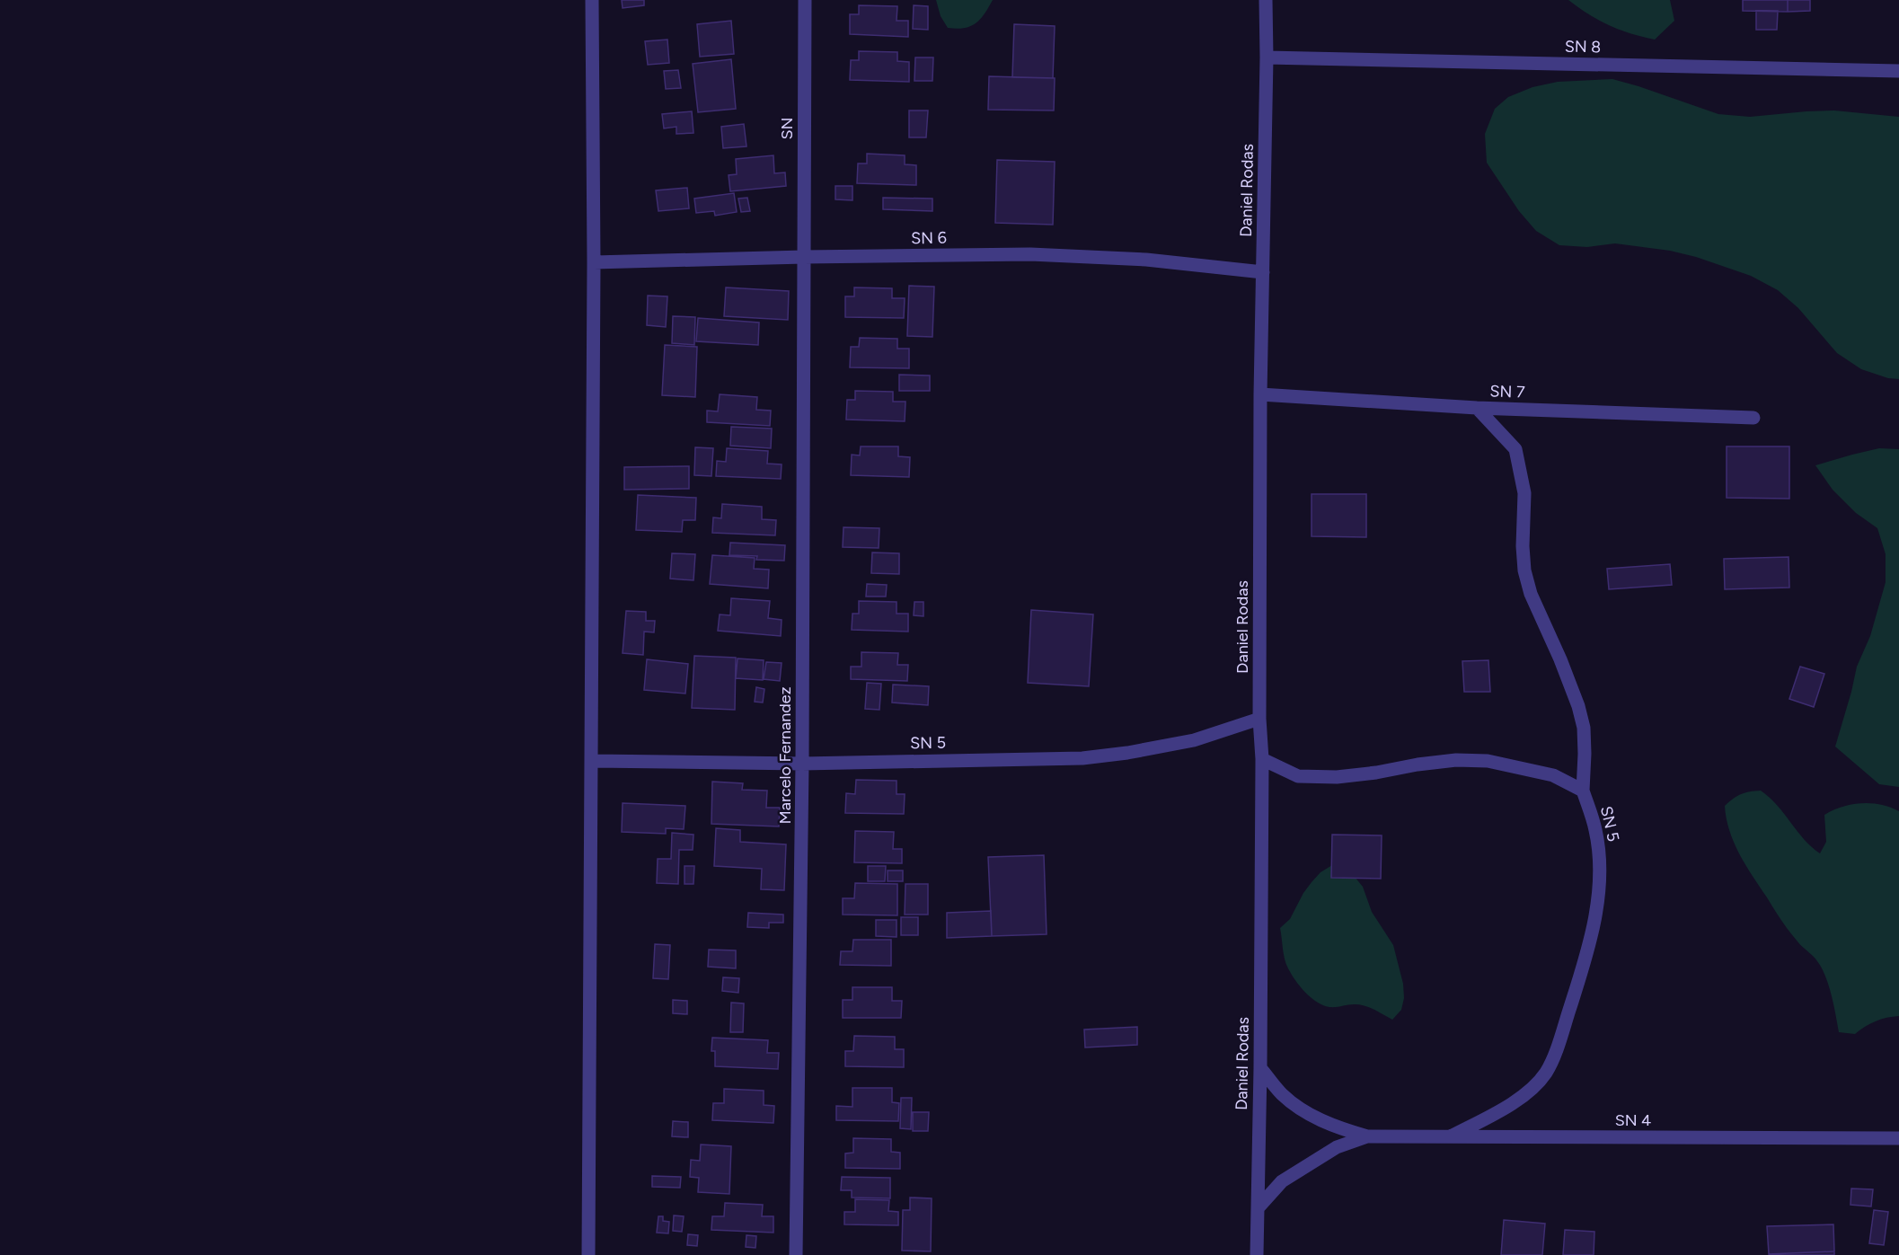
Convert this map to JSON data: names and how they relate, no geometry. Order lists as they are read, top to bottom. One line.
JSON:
{"streets":{"street":["SN 8","SN","Daniel Rodas","SN 6","SN 7","SN 5","Marcelo Fernandez","SN 4"]},"crossings":[["SN 8","Daniel Rodas"],["SN","SN 6"],["SN","Marcelo Fernandez"],["Daniel Rodas","SN 6"],["Daniel Rodas","SN 7"],["Daniel Rodas","SN 5"],["Daniel Rodas","SN 4"],["SN 6","Marcelo Fernandez"],["SN 5","Marcelo Fernandez"],["SN 5","SN 4"]]}
